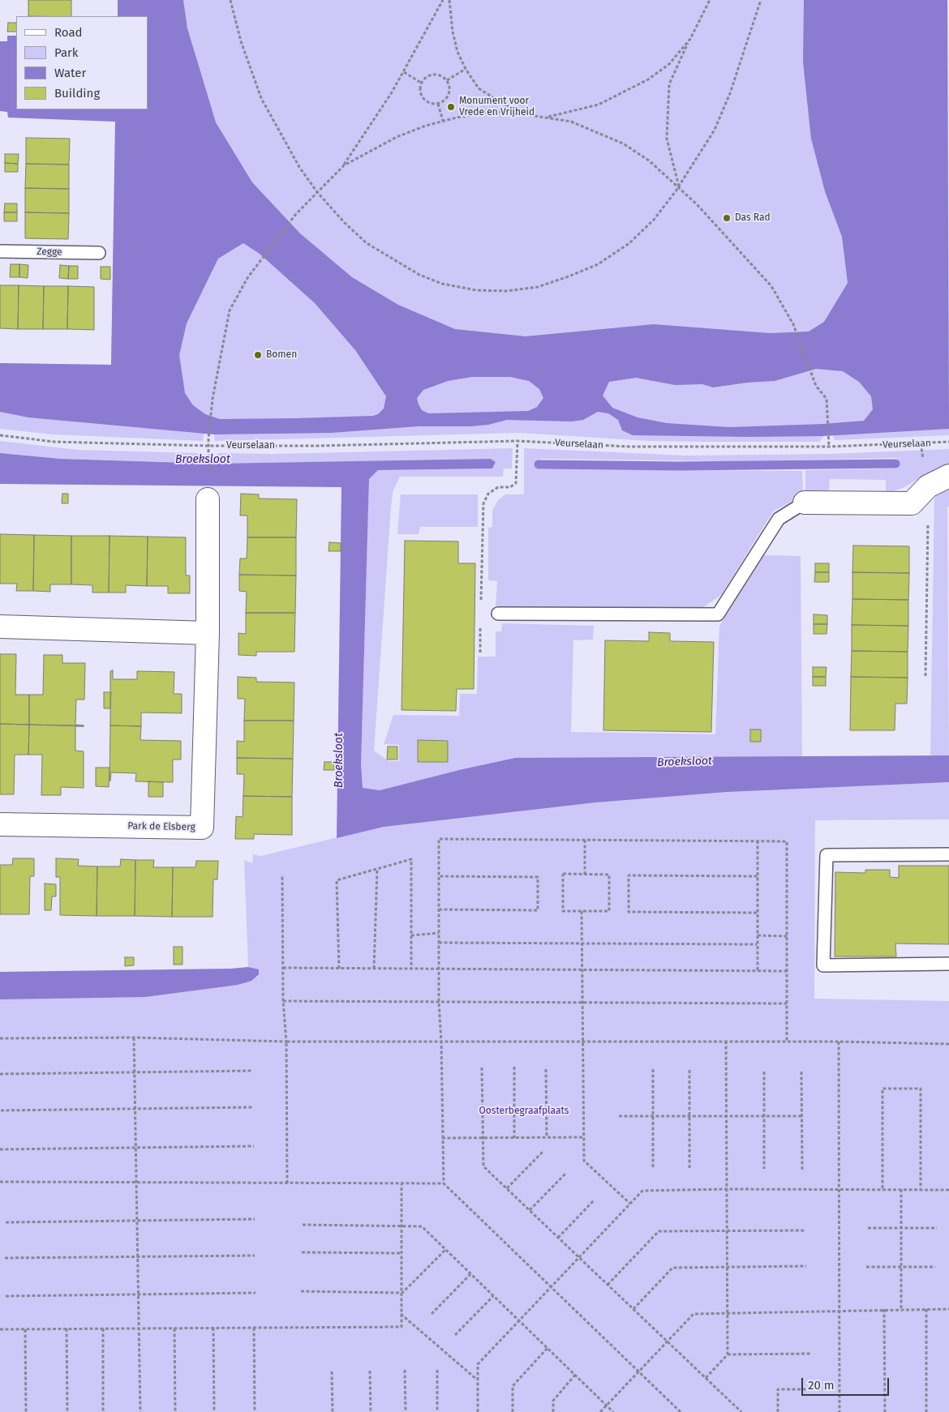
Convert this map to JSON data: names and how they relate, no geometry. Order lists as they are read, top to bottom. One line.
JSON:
{"streets":{"street":["Park de Elsberg"],"lane":["Zegge"],"path":["Veurselaan"]},"water":["Broeksloot"],"parks":["Oosterbegraafplaats"],"places":["Monument voor Vrede en Vrijheid","Das Rad","Bomen"],"legend":["Road","Park","Water","Building"],"scale_bar":"20 m"}
